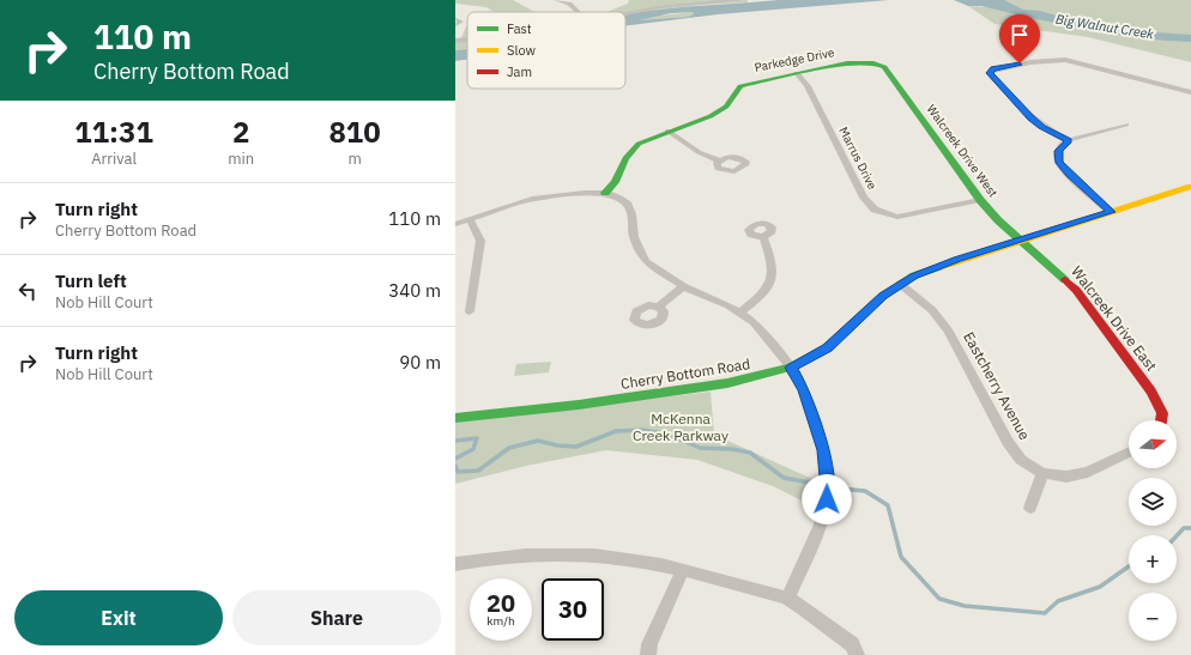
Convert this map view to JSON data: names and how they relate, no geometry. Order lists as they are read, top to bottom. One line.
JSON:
{"streets":{"street":["Parkedge Drive","Walcreek Drive West","Marrus Drive","Walcreek Drive East","Cherry Bottom Road","Eastcherry Avenue"]},"crossings":[["Parkedge Drive","Walcreek Drive West"],["Parkedge Drive","Marrus Drive"],["Walcreek Drive West","Marrus Drive"],["Walcreek Drive West","Walcreek Drive East"],["Walcreek Drive West","Cherry Bottom Road"],["Walcreek Drive East","Cherry Bottom Road"],["Cherry Bottom Road","Eastcherry Avenue"]],"water":["Big Walnut Creek"],"parks":["McKenna Creek Parkway"],"legend":["Fast","Slow","Jam"],"north":"right","page":{"turn":["110 m","Cherry Bottom Road"],"eta":["11:31","Arrival","2","min","810","m"],"list":[{"name":"Turn right","note":"Cherry Bottom Road","value":"110 m"},{"name":"Turn left","note":"Nob Hill Court","value":"340 m"},{"name":"Turn right","note":"Nob Hill Court","value":"90 m"}],"map_buttons":["+","−"],"speed":"20 km/h","limit":"30","buttons":["Exit","Share"]}}
